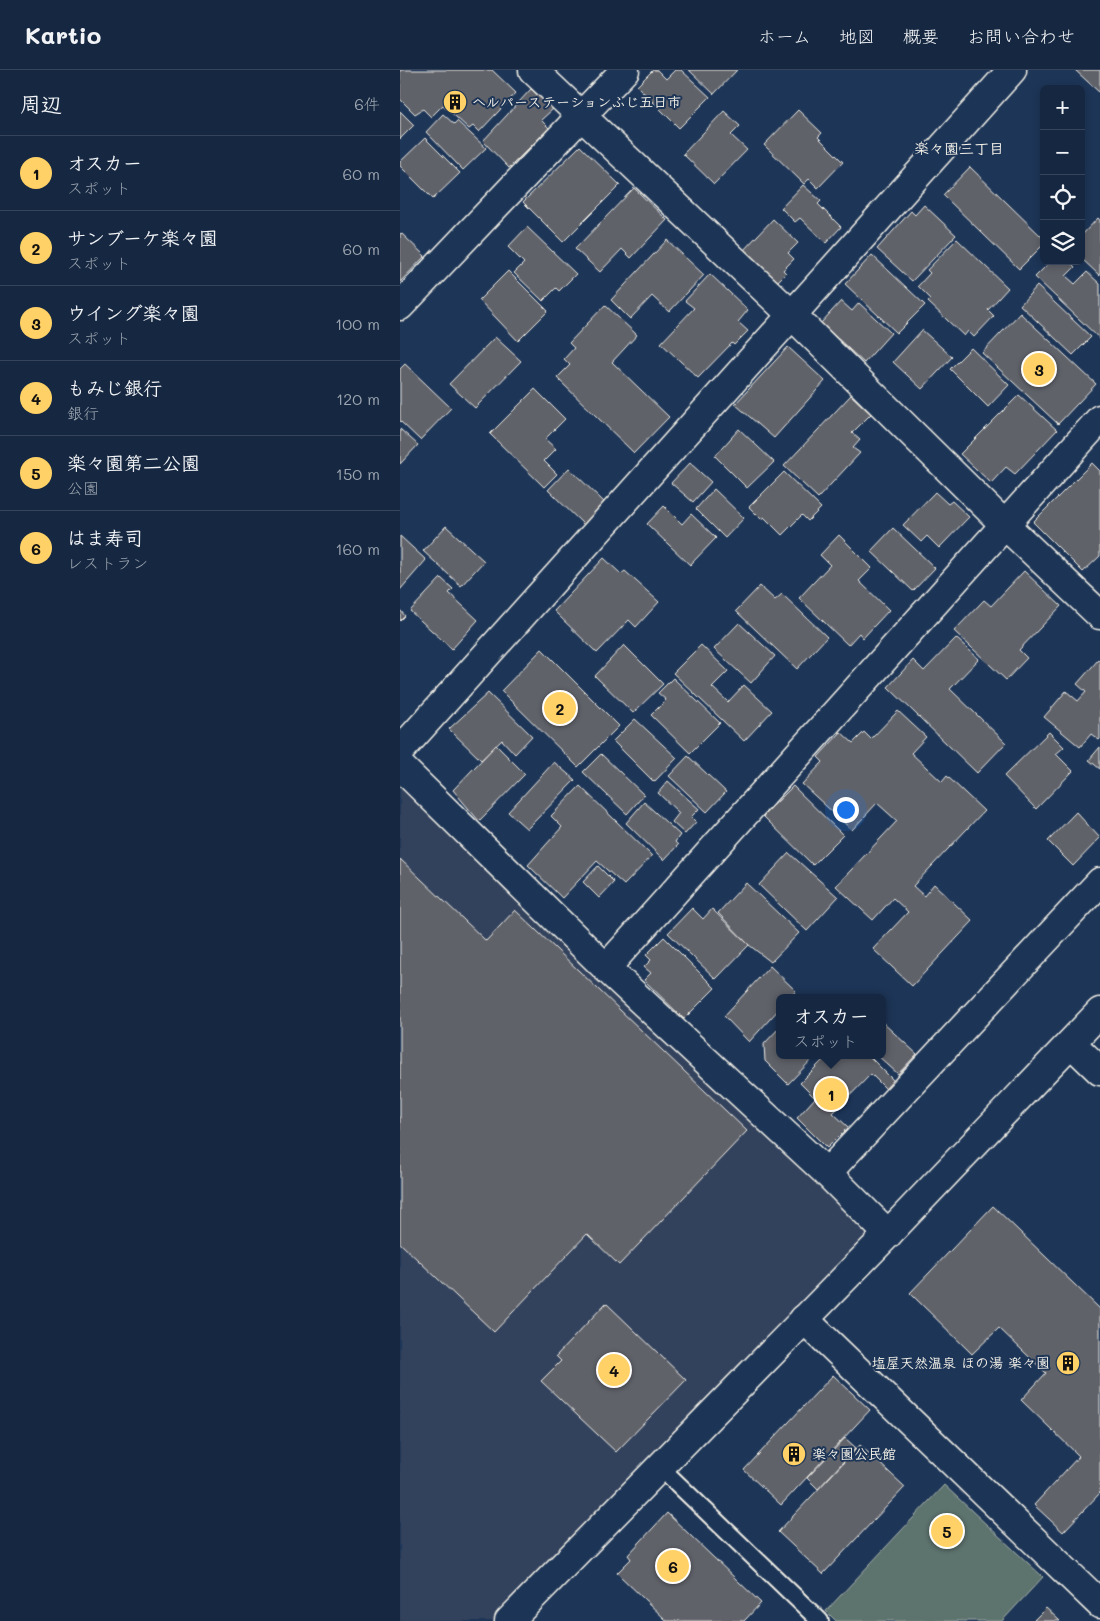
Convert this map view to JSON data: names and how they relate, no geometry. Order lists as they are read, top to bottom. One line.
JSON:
{"districts":["楽々園三丁目"],"places":{"building":["ヘルパーステーションふじ五日市","塩屋天然温泉 ほの湯 楽々園","楽々園公民館"]},"page":{"header":"Kartio","nav":["ホーム","地図","概要","お問い合わせ"],"heading":["周辺","6件"],"map_buttons":["+","−"],"list":[{"mark":"1","name":"オスカー","note":"スポット","value":"60 m"},{"mark":"2","name":"サンブーケ楽々園","note":"スポット","value":"60 m"},{"mark":"3","name":"ウイング楽々園","note":"スポット","value":"100 m"},{"mark":"4","name":"もみじ銀行","note":"銀行","value":"120 m"},{"mark":"5","name":"楽々園第二公園","note":"公園","value":"150 m"},{"mark":"6","name":"はま寿司","note":"レストラン","value":"160 m"}],"pins":["3","2","1","4","5","6"],"popup":["オスカー","スポット"]}}
